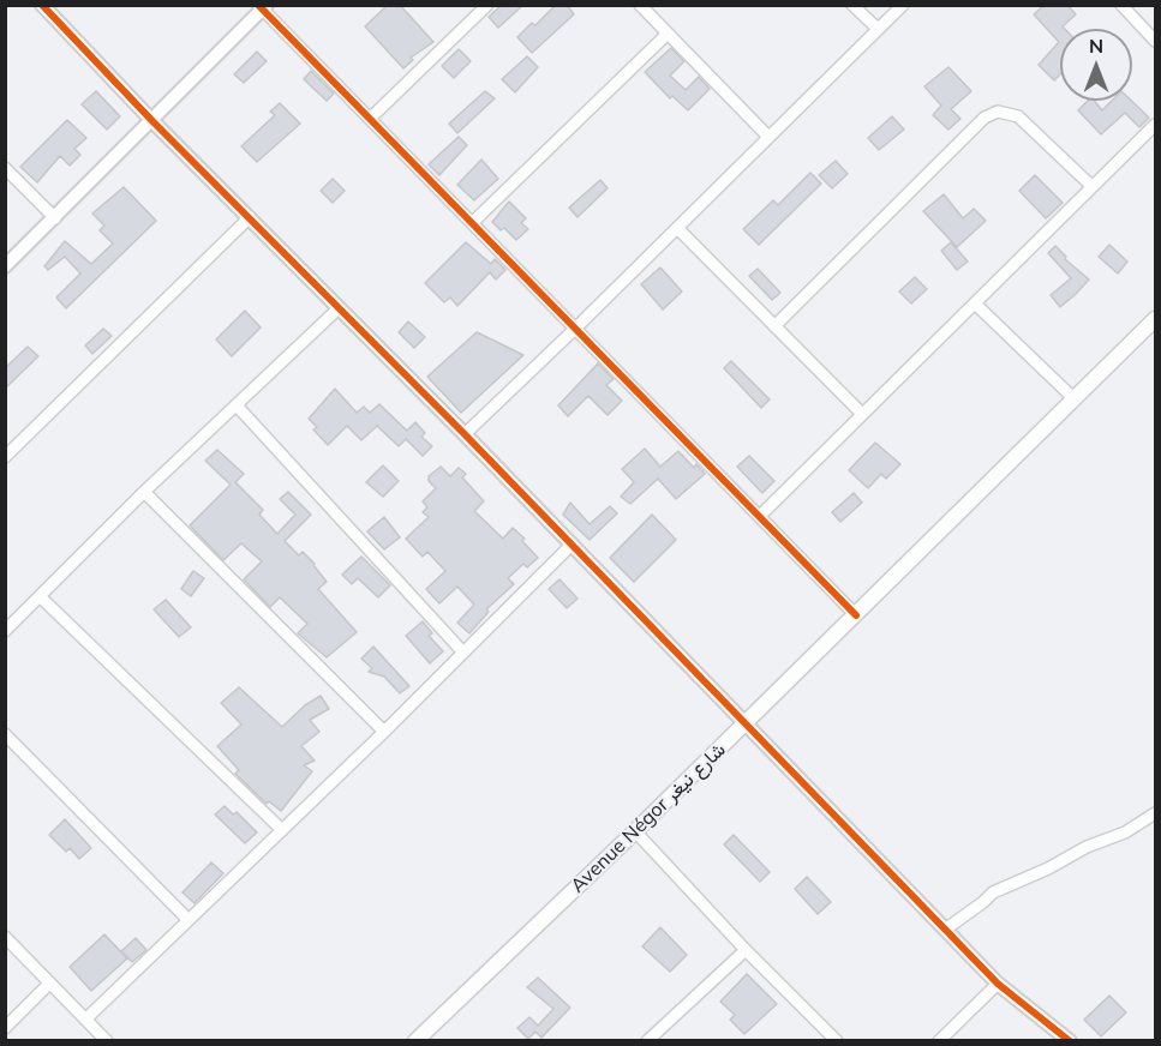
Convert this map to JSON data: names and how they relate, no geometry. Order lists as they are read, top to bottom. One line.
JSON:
{"streets":{"main road":["Avenue Négor شارع نيغر"]},"north":"top"}
